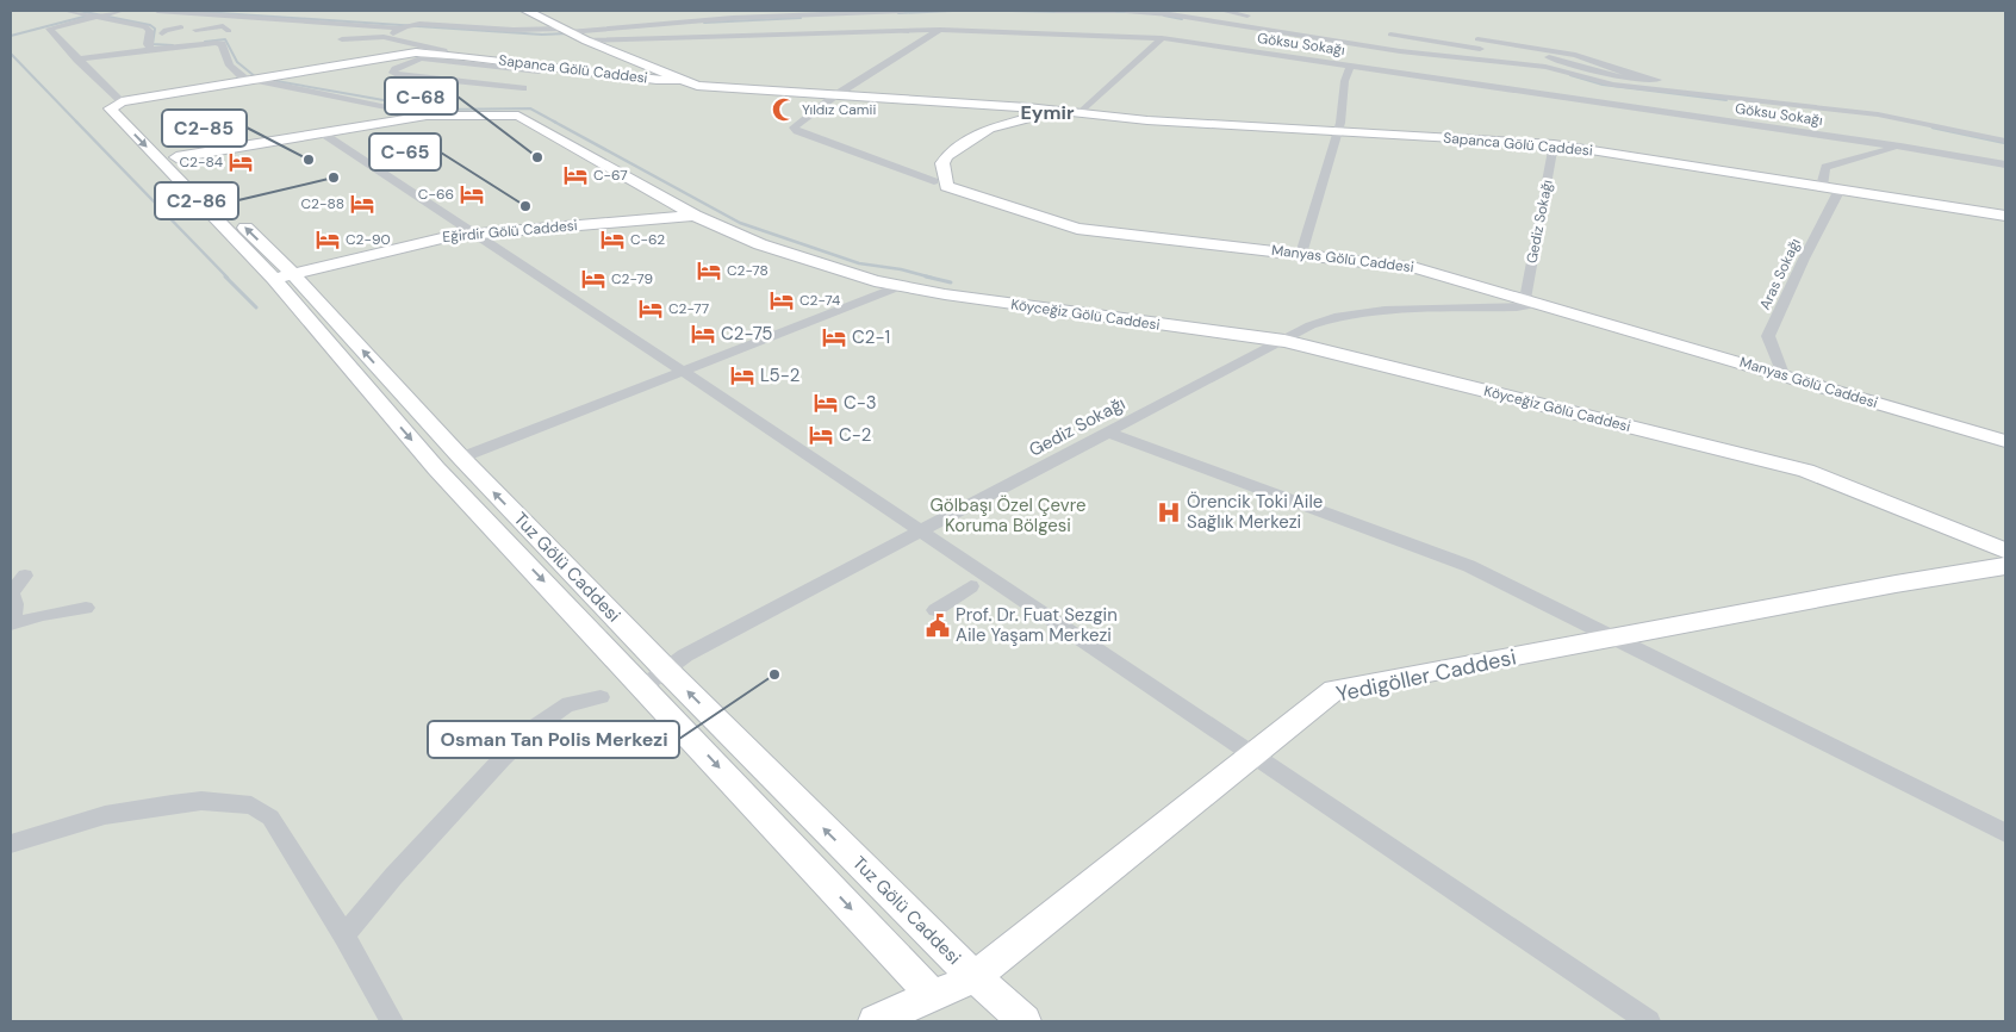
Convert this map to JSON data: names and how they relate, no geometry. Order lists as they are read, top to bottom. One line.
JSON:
{"streets":{"street":["Göksu Sokağı","Sapanca Gölü Caddesi","Gediz Sokağı","Eğirdir Gölü Caddesi","Manyas Gölü Caddesi","Aras Sokağı","Köyceğiz Gölü Caddesi","Tuz Gölü Caddesi","Yedigöller Caddesi"]},"crossings":[["Sapanca Gölü Caddesi","Gediz Sokağı"],["Sapanca Gölü Caddesi","Manyas Gölü Caddesi"],["Sapanca Gölü Caddesi","Aras Sokağı"],["Sapanca Gölü Caddesi","Tuz Gölü Caddesi"],["Gediz Sokağı","Manyas Gölü Caddesi"],["Gediz Sokağı","Köyceğiz Gölü Caddesi"],["Gediz Sokağı","Tuz Gölü Caddesi"],["Eğirdir Gölü Caddesi","Köyceğiz Gölü Caddesi"],["Eğirdir Gölü Caddesi","Tuz Gölü Caddesi"],["Manyas Gölü Caddesi","Aras Sokağı"],["Köyceğiz Gölü Caddesi","Tuz Gölü Caddesi"],["Tuz Gölü Caddesi","Yedigöller Caddesi"]],"districts":["Eymir"],"parks":["Gölbaşı Özel Çevre Koruma Bölgesi"],"places":{"mosque":["Yıldız Camii"],"other":["C-68","C2-85","C2-86","C-65","Osman Tan Polis Merkezi"],"hotel":["C2-84","C-67","C-66","C2-88","C2-90","C-62","C2-78","C2-79","C2-74","C2-77","C2-75","C2-1","L5-2","C-3","C-2"],"hospital":["Örencik Toki Aile Sağlık Merkezi"],"public building":["Prof. Dr. Fuat Sezgin Aile Yaşam Merkezi"]}}
